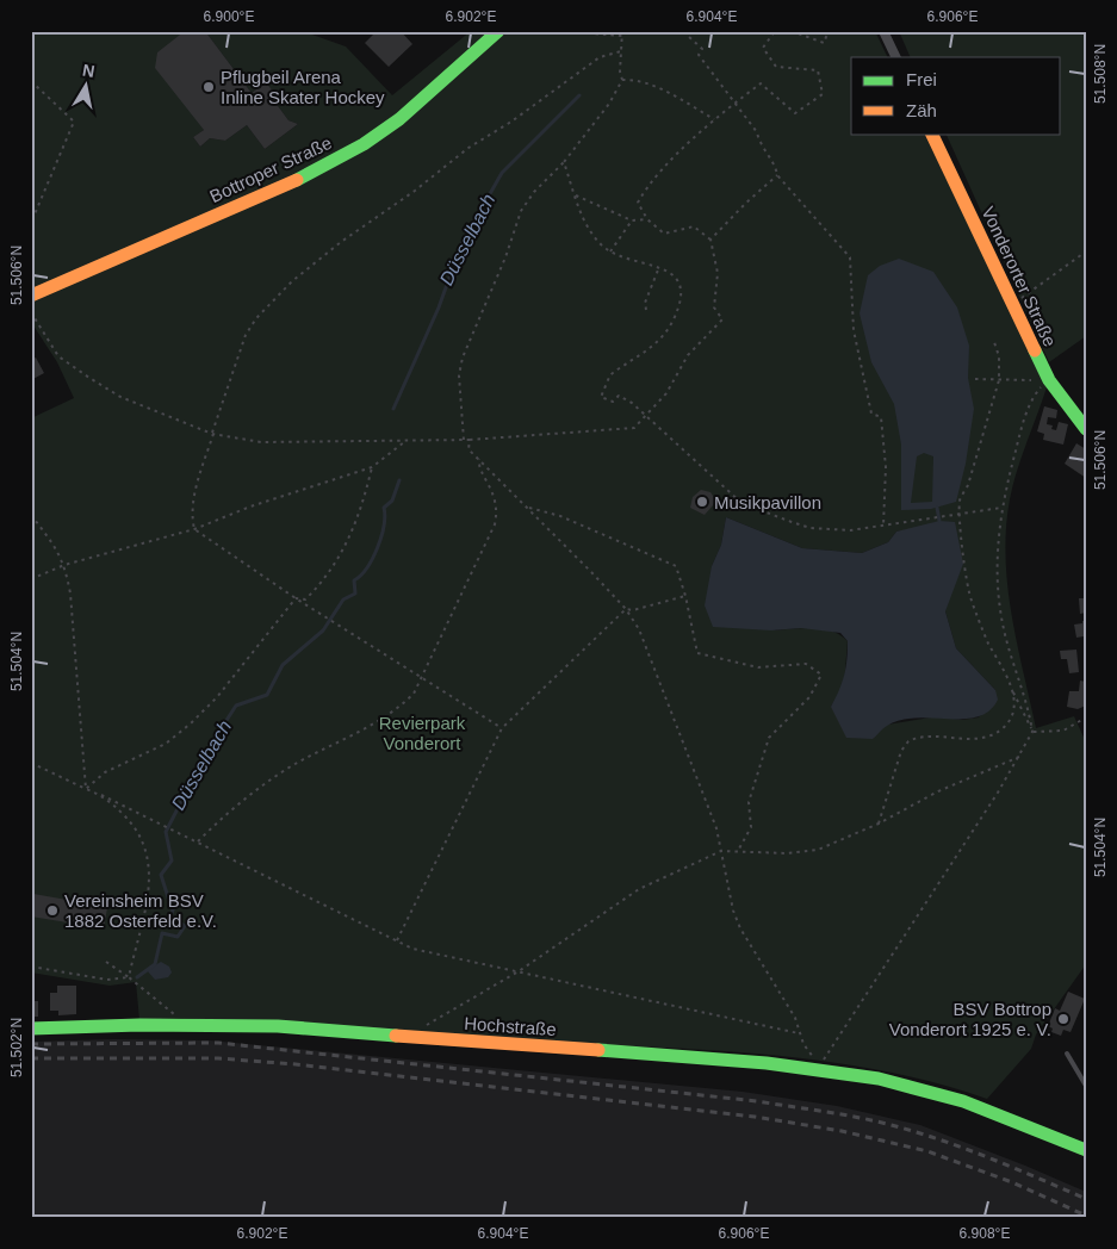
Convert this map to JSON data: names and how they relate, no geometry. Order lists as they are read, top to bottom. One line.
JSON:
{"streets":{"street":["Bottroper Straße","Vonderorter Straße","Hochstraße"]},"water":["Düsselbach"],"parks":["Revierpark Vonderort"],"places":["Pflugbeil Arena Inline Skater Hockey","Musikpavillon","Vereinsheim BSV 1882 Osterfeld e.V.","BSV Bottrop Vonderort 1925 e. V."],"legend":["Frei","Zäh"],"north":"top","coordinates":["6.900°E","6.902°E","6.904°E","6.906°E","51.508°N","51.506°N","51.504°N","51.502°N","6.908°E"]}
